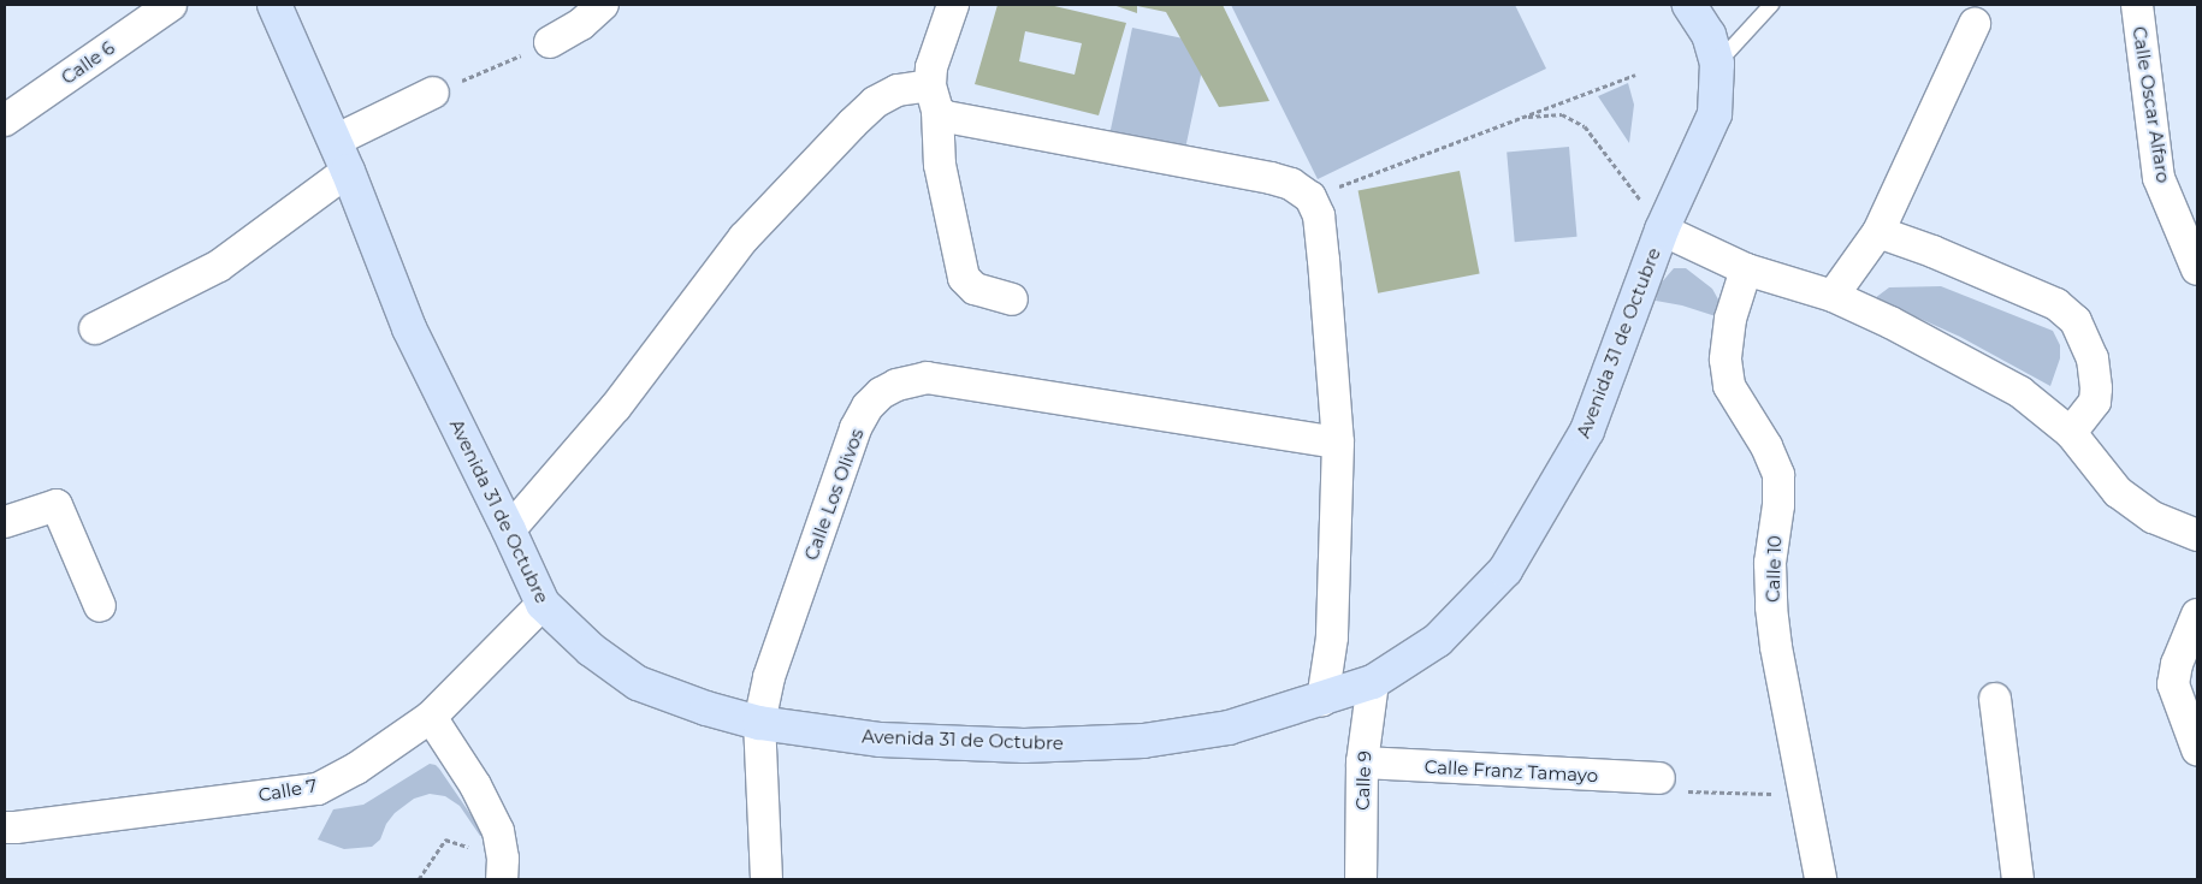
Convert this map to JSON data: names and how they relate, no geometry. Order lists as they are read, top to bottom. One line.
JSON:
{"streets":{"main road":["Avenida 31 de Octubre"],"street":["Calle 6","Calle Oscar Alfaro","Calle Los Olivos","Calle 10","Calle Franz Tamayo","Calle 9","Calle 7"]},"crossings":[["Avenida 31 de Octubre","Calle Los Olivos"],["Avenida 31 de Octubre","Calle 10"],["Avenida 31 de Octubre","Calle 9"],["Avenida 31 de Octubre","Calle 7"],["Calle Franz Tamayo","Calle 9"]]}
